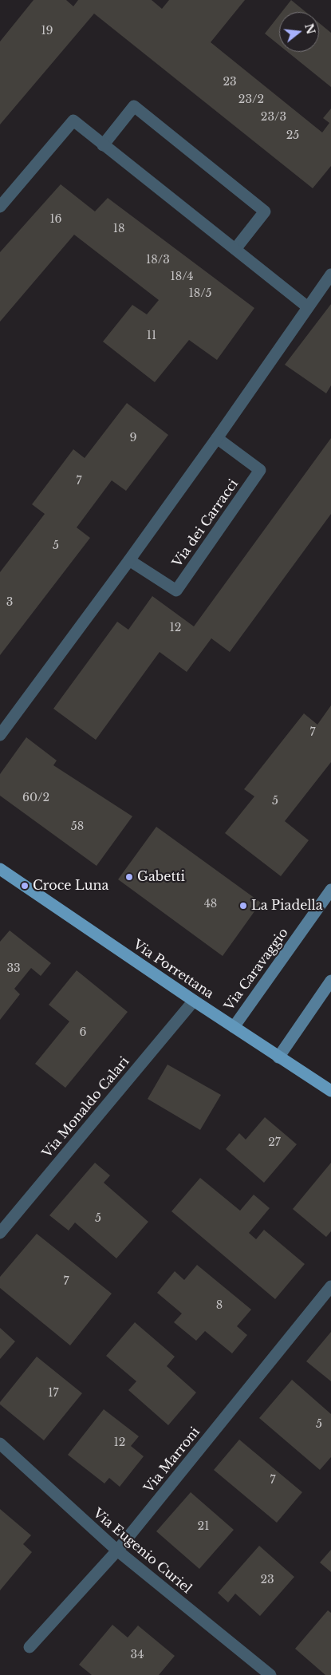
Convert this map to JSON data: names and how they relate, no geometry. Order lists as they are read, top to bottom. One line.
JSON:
{"streets":{"main road":["Via Porrettana","Via Caravaggio"],"street":["Via dei Carracci","Via Monaldo Calari","Via Marroni","Via Eugenio Curiel"]},"crossings":[["Via Porrettana","Via Caravaggio"],["Via Porrettana","Via Monaldo Calari"],["Via Marroni","Via Eugenio Curiel"]],"places":["Gabetti","Croce Luna","La Piadella"],"house_numbers":["19","23","23/2","23/3","25","16","18","18/3","18/4","18/5","11","9","7","5","3","12","7","60/2","5","58","48","33","6","27","5","7","8","17","5","12","7","21","23","34"],"north":"right"}
